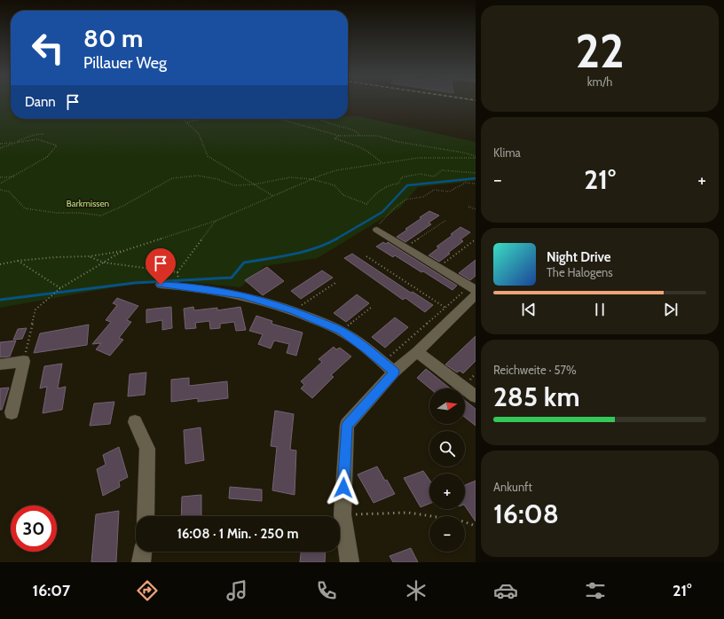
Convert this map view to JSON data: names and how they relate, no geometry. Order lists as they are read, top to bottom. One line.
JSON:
{"parks":["Barkmissen"],"north":"right","page":{"tile":[["22","km/h"],"Klima",["Reichweite · 57%","285 km"],["Ankunft","16:08"]],"turn":["80 m","Pillauer Weg"],"then":"Dann","heat":["−","21°","+"],"song":["Night Drive","The Halogens"],"map_buttons":["+","−"],"limit":"30","trip":"16:08 · 1 Min. · 250 m","tabs":["16:07","21°"]}}
